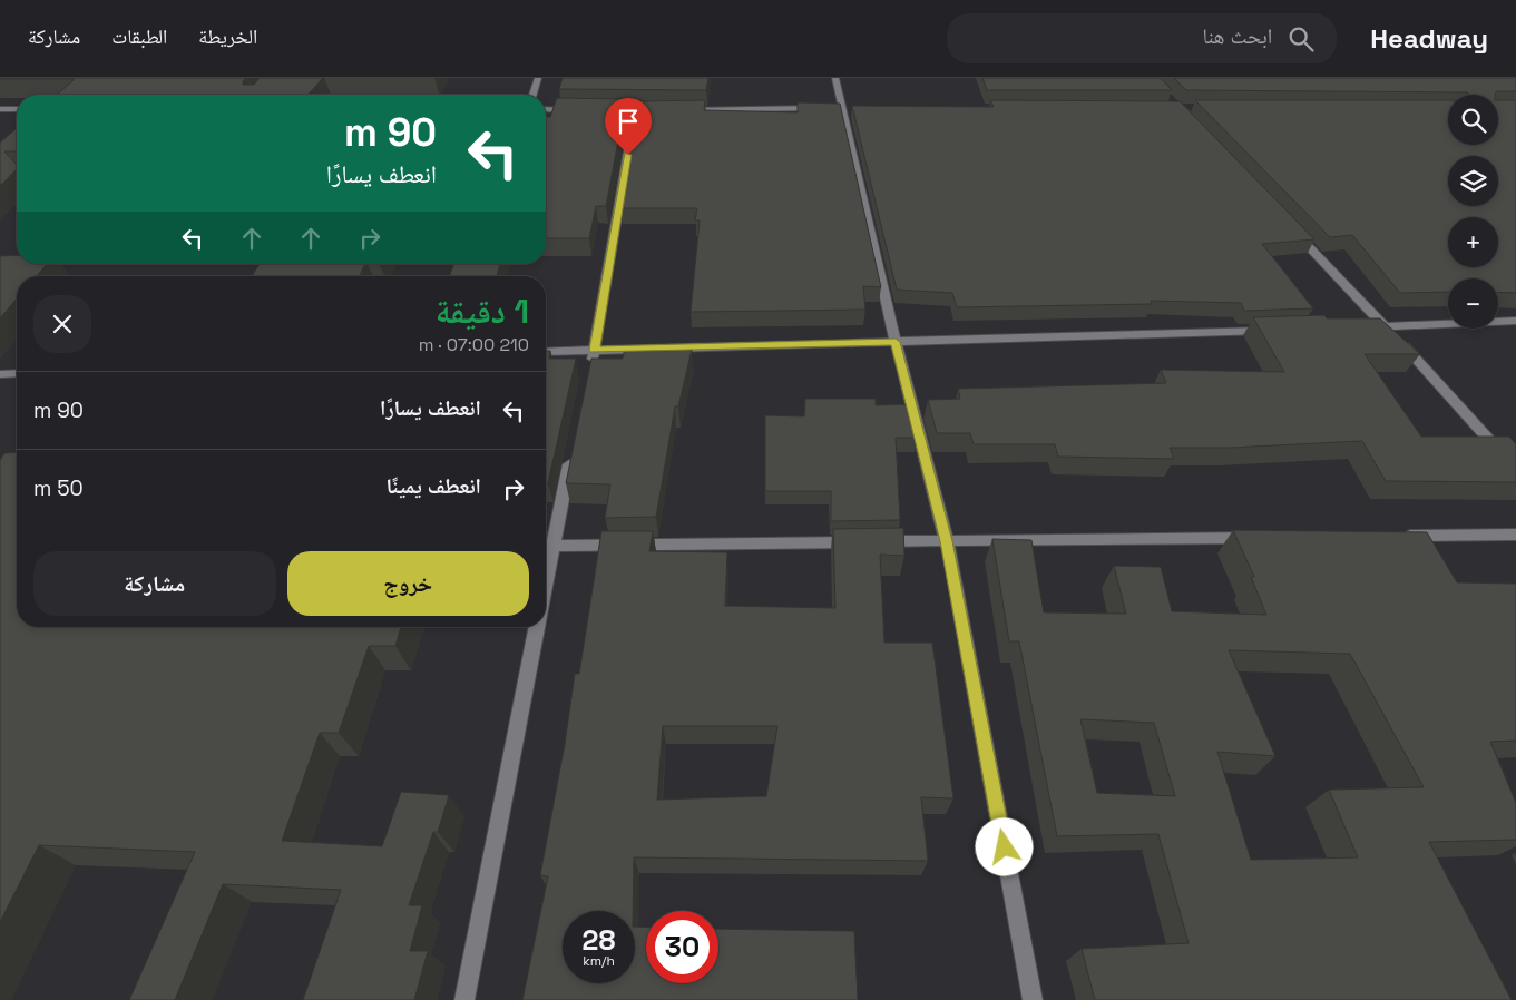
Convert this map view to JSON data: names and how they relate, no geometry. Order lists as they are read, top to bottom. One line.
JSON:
{"page":{"header":"Headway","search":"ابحث هنا","nav":["الخريطة","الطبقات","مشاركة"],"map_buttons":["+","−"],"turn":["90 m","انعطف يسارًا"],"heading":["1 دقيقة","210 m · 07:00"],"list":[{"name":"انعطف يسارًا","value":"90 m"},{"name":"انعطف يمينًا","value":"50 m"}],"buttons":["خروج","مشاركة"],"speed":"28 km/h","limit":"30"}}
